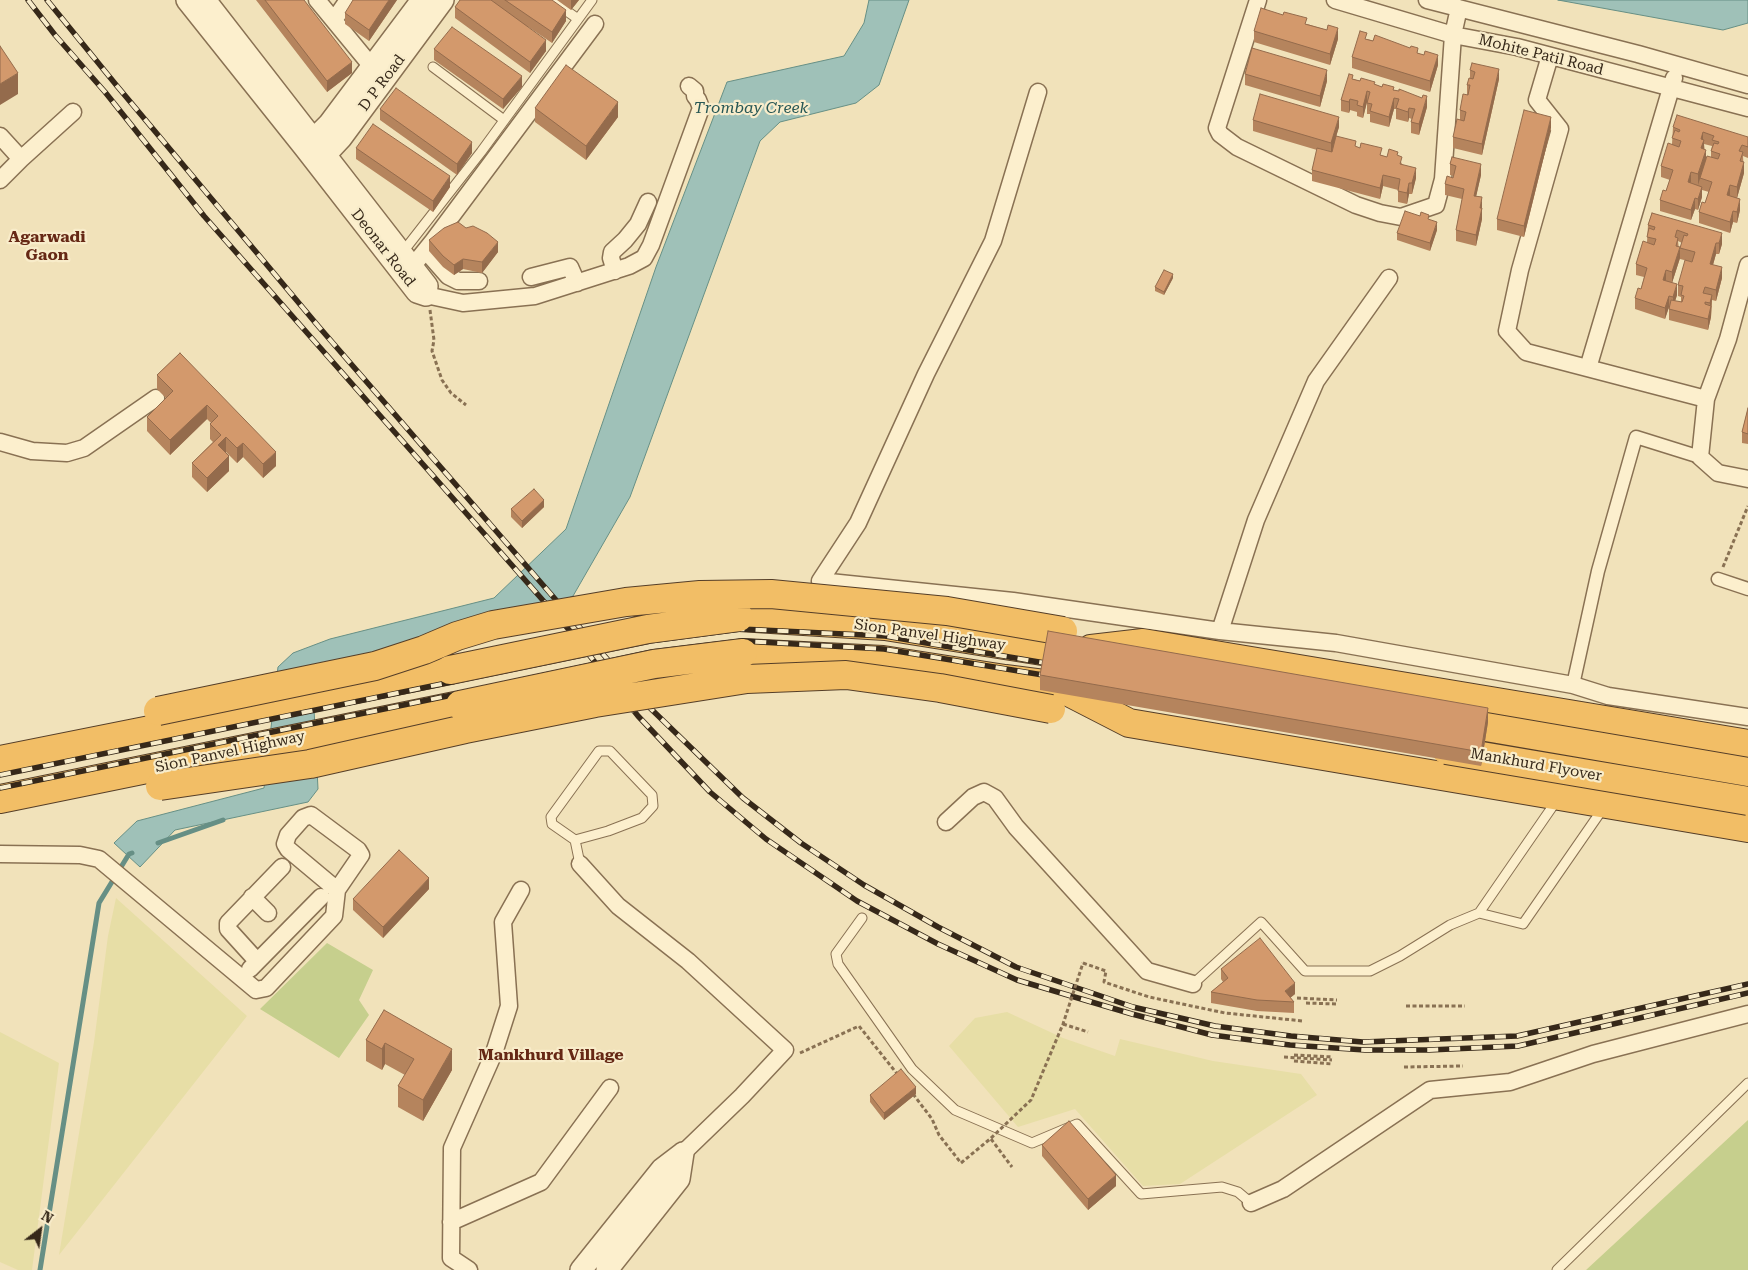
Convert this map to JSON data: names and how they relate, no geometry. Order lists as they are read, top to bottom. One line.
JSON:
{"streets":{"highway":["Sion Panvel Highway","Mankhurd Flyover"],"street":["Mohite Patil Road","D P Road","Deonar Road"]},"crossings":[["D P Road","Deonar Road"]],"districts":["Agarwadi Gaon","Mankhurd Village"],"water":["Trombay Creek"],"north":"top right"}
